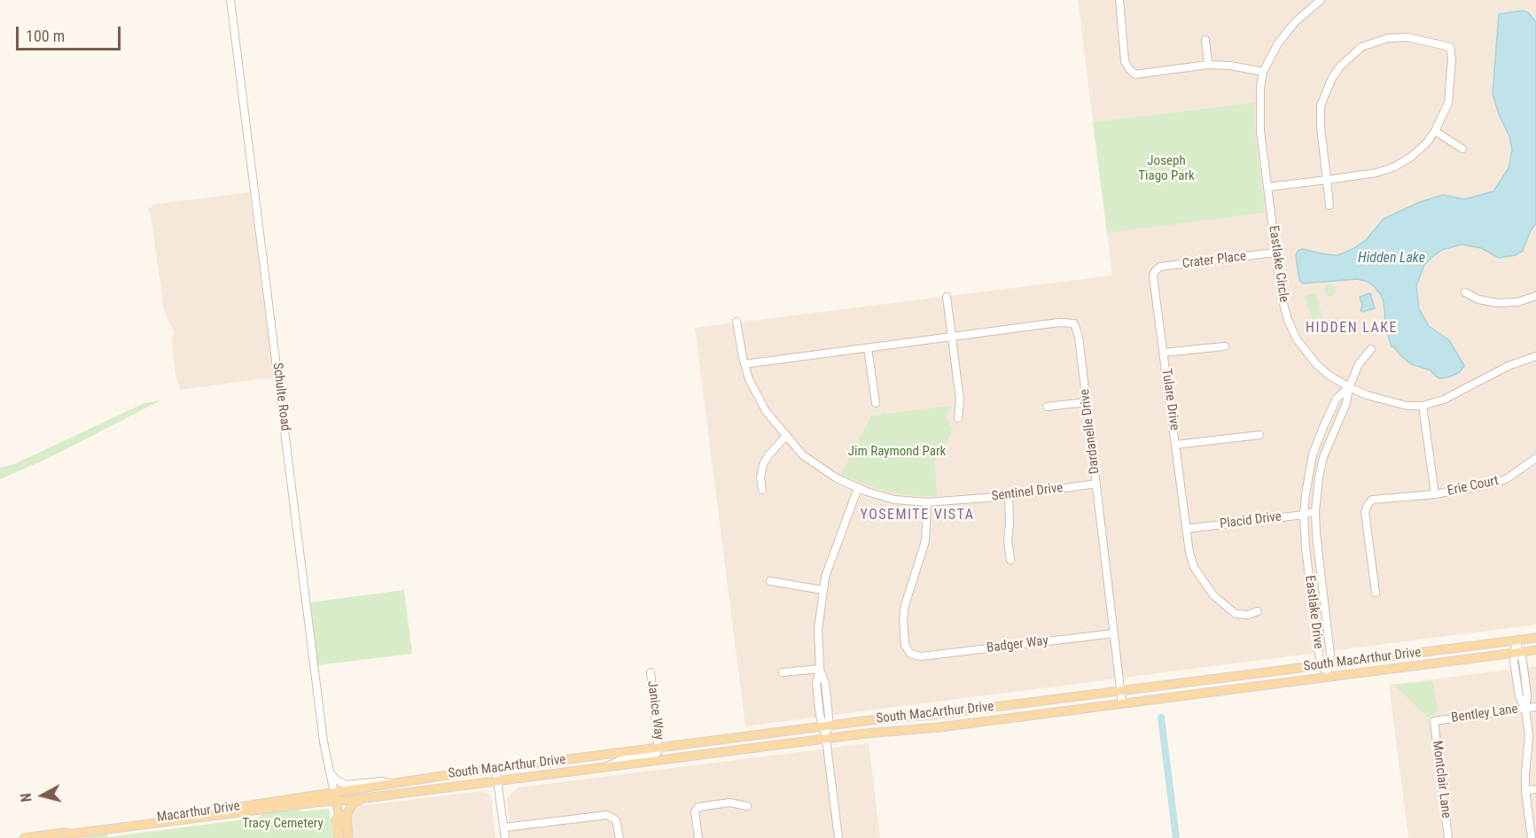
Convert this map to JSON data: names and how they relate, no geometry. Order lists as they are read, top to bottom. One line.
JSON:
{"streets":{"main road":["Schulte Road","South MacArthur Drive","Macarthur Drive"],"street":["Crater Place","Eastlake Circle","Tulare Drive","Dardanelle Drive","Erie Court","Sentinel Drive","Placid Drive","Eastlake Drive","Badger Way","Janice Way","Bentley Lane","Montclair Lane"]},"crossings":[["Crater Place","Eastlake Circle"],["Crater Place","Tulare Drive"],["Eastlake Circle","Eastlake Drive"],["Schulte Road","South MacArthur Drive"],["Schulte Road","Macarthur Drive"],["Tulare Drive","Placid Drive"],["Dardanelle Drive","Sentinel Drive"],["Dardanelle Drive","Badger Way"],["Dardanelle Drive","South MacArthur Drive"],["Sentinel Drive","Badger Way"],["Placid Drive","Eastlake Drive"],["Eastlake Drive","South MacArthur Drive"],["South MacArthur Drive","Janice Way"],["South MacArthur Drive","Macarthur Drive"],["Bentley Lane","Montclair Lane"]],"districts":["HIDDEN LAKE","YOSEMITE VISTA"],"water":["Hidden Lake"],"parks":["Joseph Tiago Park","Jim Raymond Park","Tracy Cemetery"],"scale_bar":"100 m","north":"left"}
